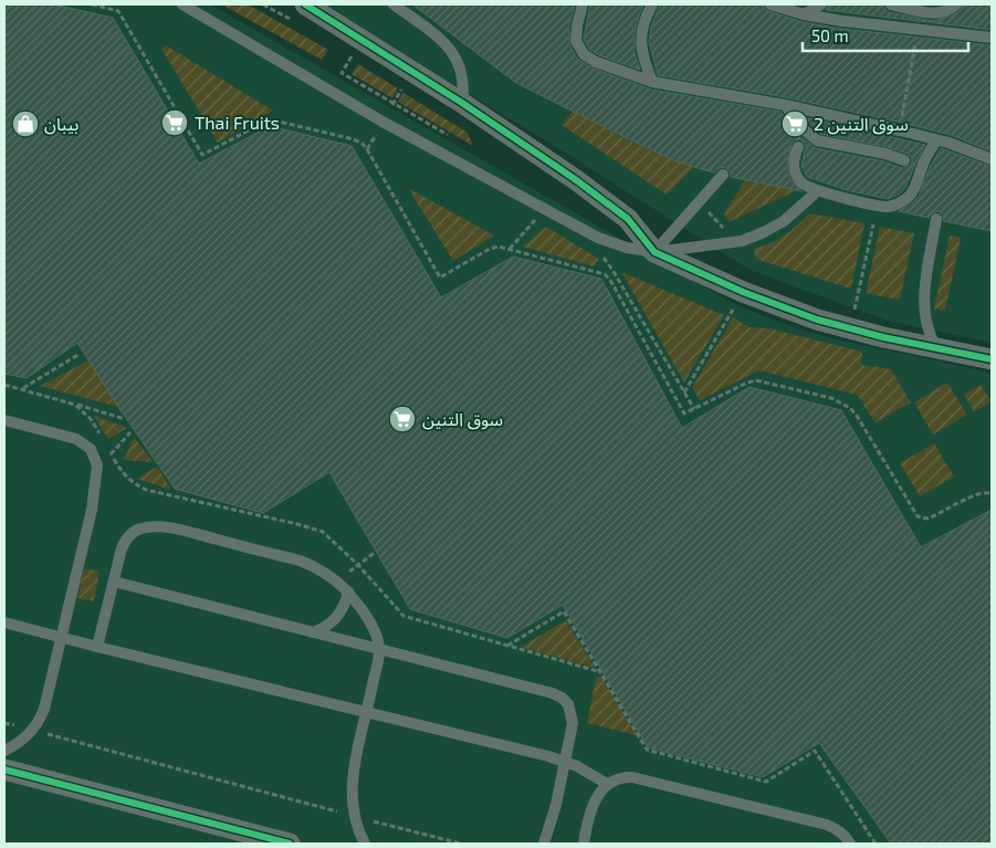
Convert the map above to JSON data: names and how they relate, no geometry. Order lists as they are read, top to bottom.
{
  "places": {
    "supermarket": ["Thai Fruits", "سوق التنين 2", "سوق التنين"],
    "shop": ["بيبان"]
  },
  "scale_bar": "50 m"
}
